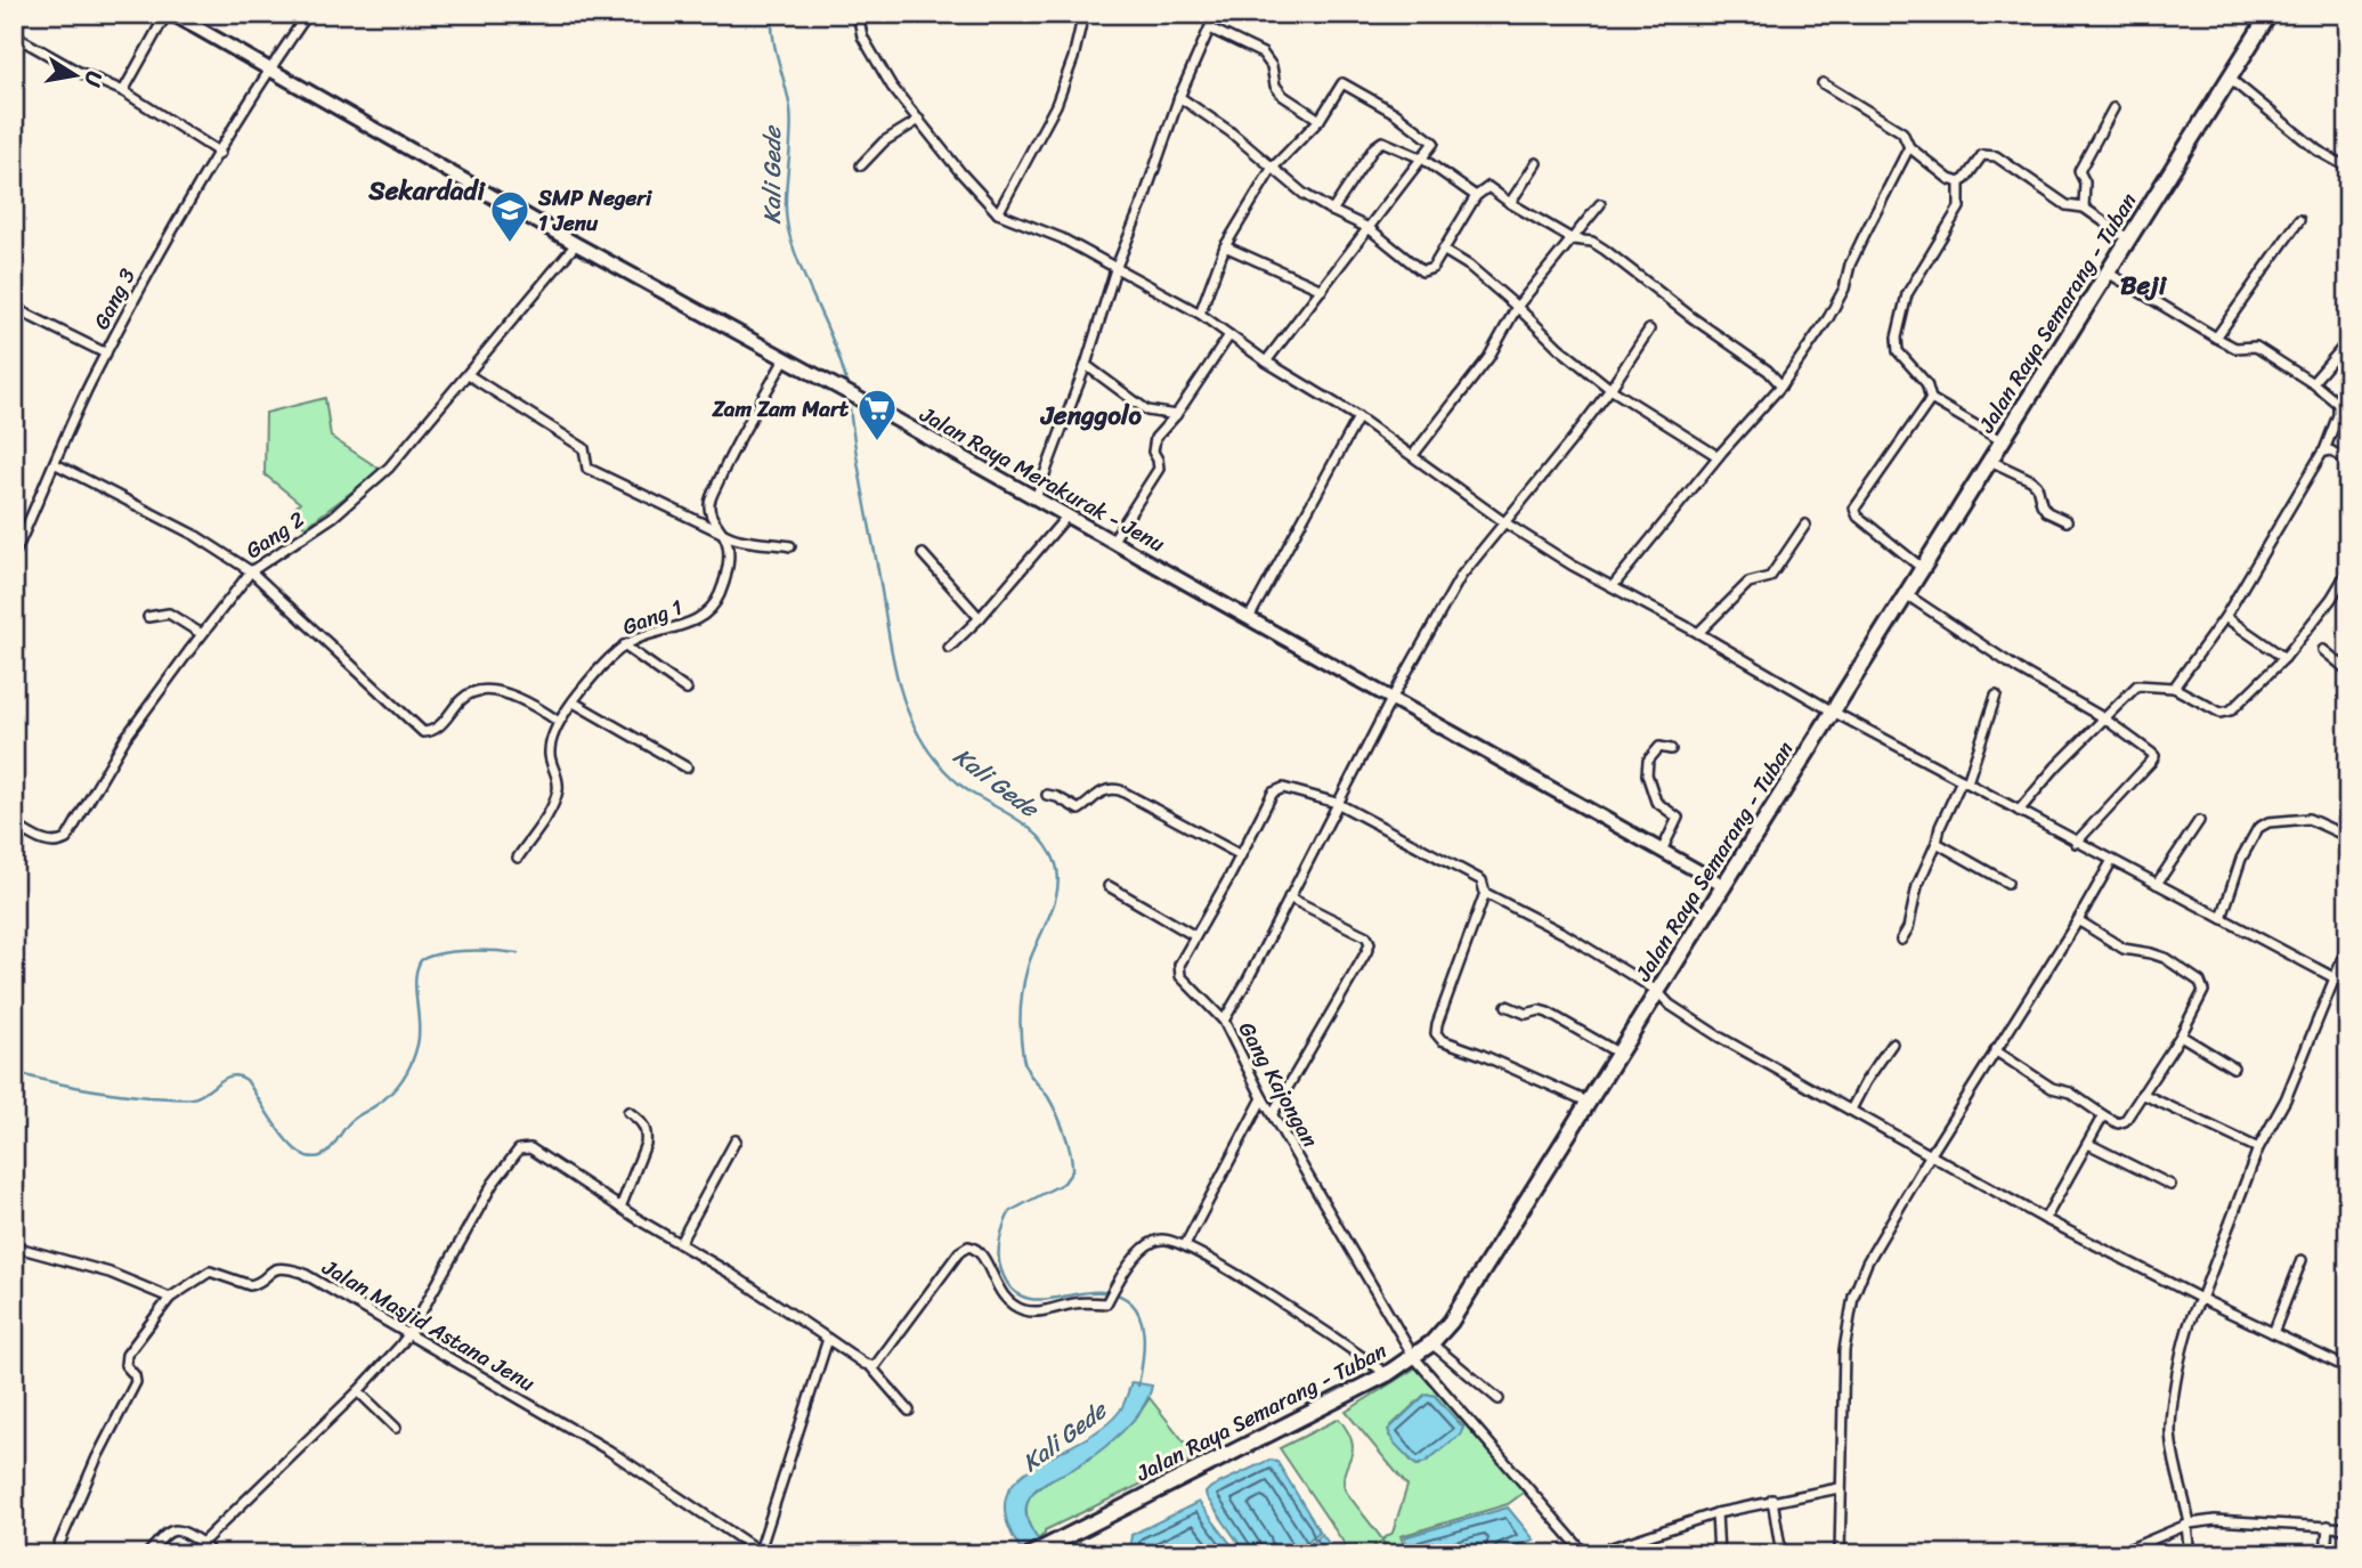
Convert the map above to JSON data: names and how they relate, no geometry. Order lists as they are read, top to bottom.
{
  "streets": {
    "highway": ["Jalan Raya Semarang - Tuban"],
    "main road": ["Jalan Raya Merakurak - Jenu"],
    "street": [
      "Gang 3",
      "Gang 2",
      "Gang 1",
      "Gang Kajongan",
      "Jalan Masjid Astana Jenu"
    ]
  },
  "crossings": [
    ["Gang 3", "Jalan Raya Merakurak - Jenu"],
    ["Jalan Raya Semarang - Tuban", "Jalan Raya Merakurak - Jenu"],
    ["Jalan Raya Semarang - Tuban", "Gang Kajongan"],
    ["Jalan Raya Merakurak - Jenu", "Gang 2"],
    ["Jalan Raya Merakurak - Jenu", "Gang 1"],
    ["Jalan Raya Merakurak - Jenu", "Gang Kajongan"]
  ],
  "districts": ["Sekardadi", "Beji", "Jenggolo"],
  "water": ["Kali Gede"],
  "places": {
    "school or university": ["SMP Negeri 1 Jenu"],
    "supermarket": ["Zam Zam Mart"]
  },
  "north": "right"
}
